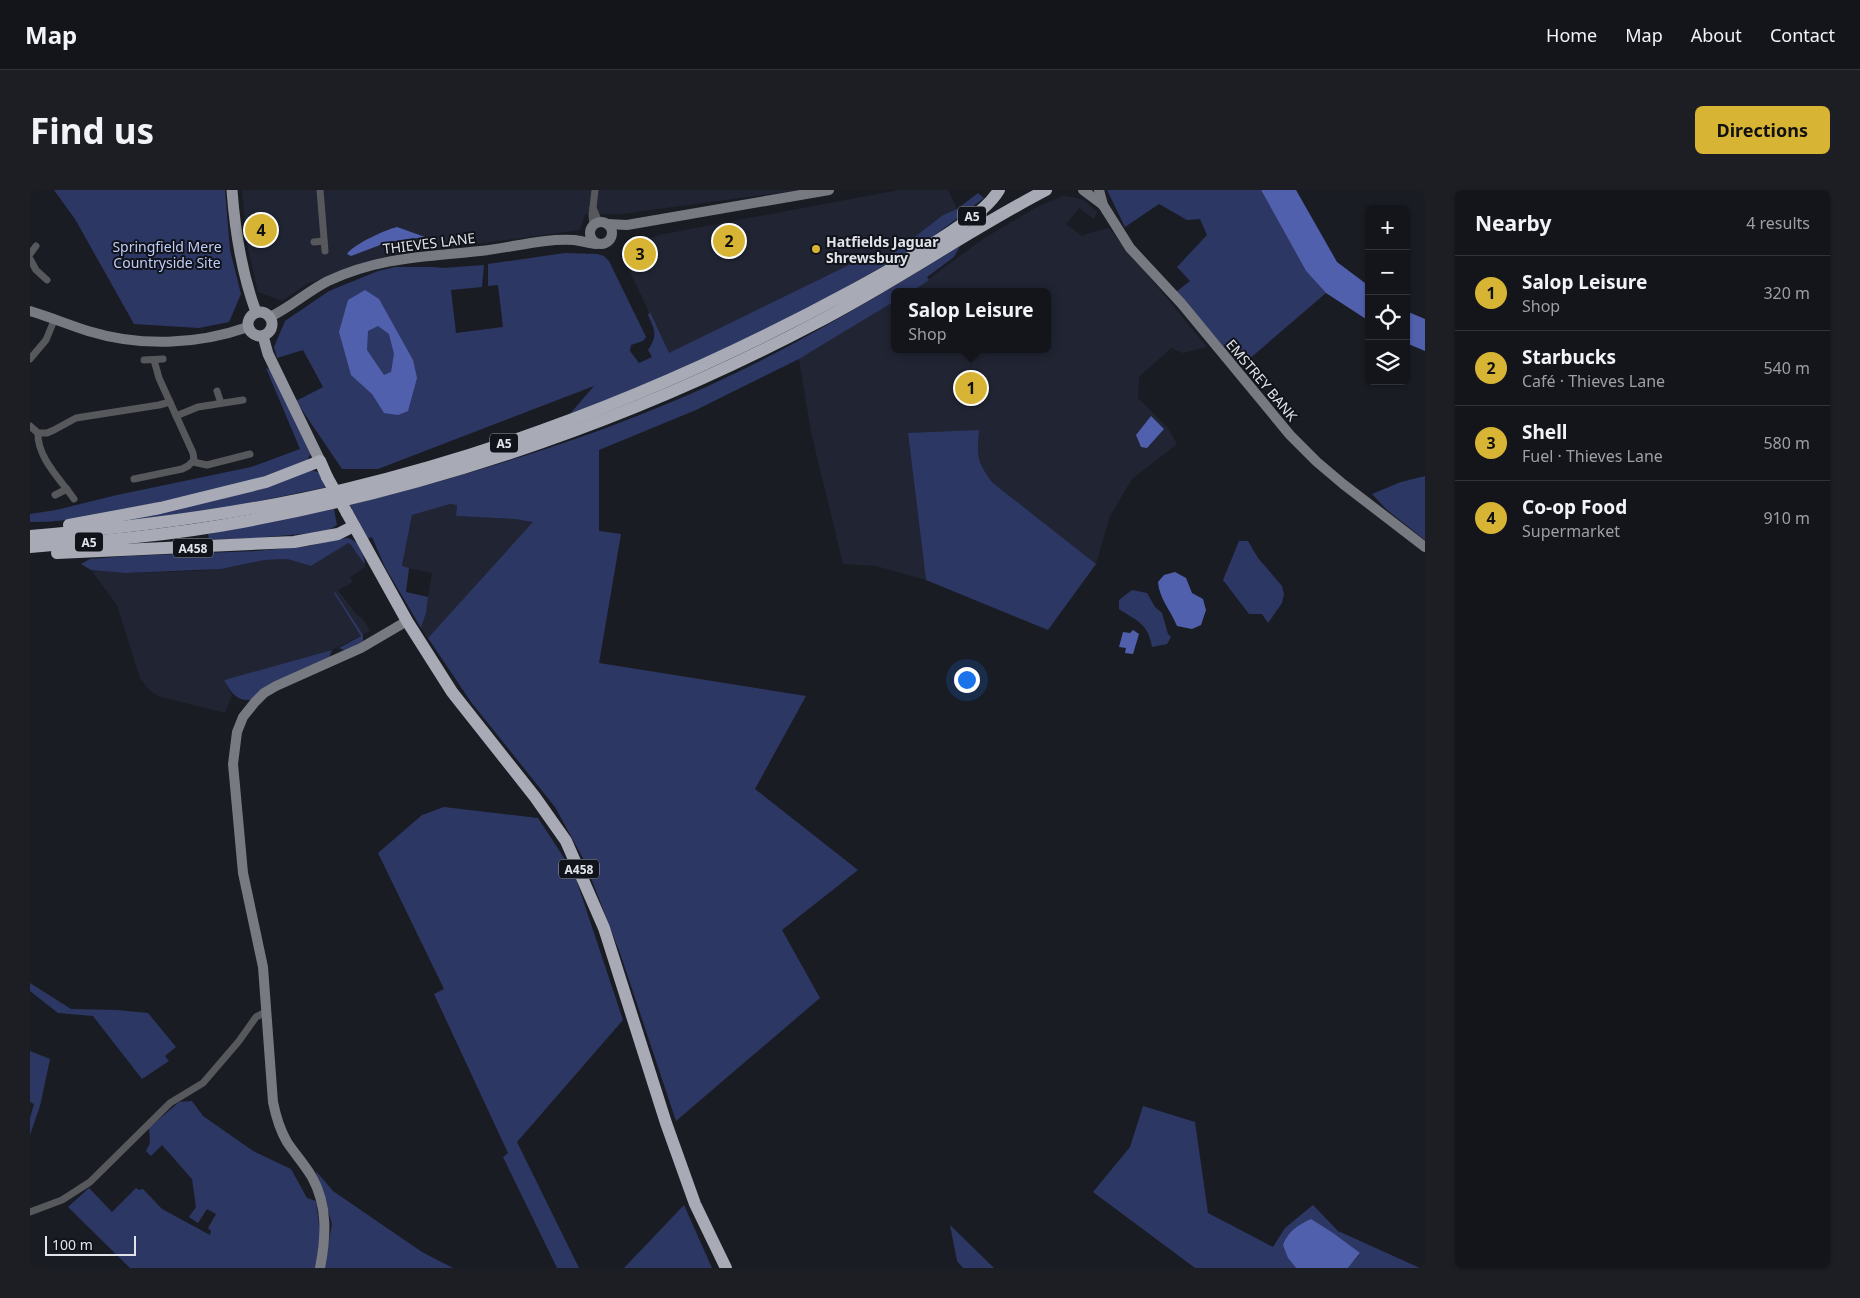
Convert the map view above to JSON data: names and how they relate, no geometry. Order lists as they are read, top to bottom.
{
  "streets": {
    "highway": ["A5", "A458"],
    "main road": ["THIEVES LANE", "EMSTREY BANK"]
  },
  "crossings": [
    ["THIEVES LANE", "A458"]
  ],
  "parks": ["Springfield Mere Countryside Site"],
  "places": ["Hatfields Jaguar Shrewsbury"],
  "scale_bar": "100 m",
  "page": {
    "header": "Map",
    "nav": [
      "Home",
      "Map",
      "About",
      "Contact"
    ],
    "buttons": "Directions",
    "title": "Find us",
    "heading": ["Nearby", "4 results"],
    "map_buttons": ["+", "−"],
    "pins": [
      "4",
      "2",
      "3",
      "1"
    ],
    "list": [
      {
        "mark": "1",
        "name": "Salop Leisure",
        "note": "Shop",
        "value": "320 m"
      },
      {
        "mark": "2",
        "name": "Starbucks",
        "note": "Café · Thieves Lane",
        "value": "540 m"
      },
      {
        "mark": "3",
        "name": "Shell",
        "note": "Fuel · Thieves Lane",
        "value": "580 m"
      },
      {
        "mark": "4",
        "name": "Co-op Food",
        "note": "Supermarket",
        "value": "910 m"
      }
    ],
    "popup": ["Salop Leisure", "Shop"],
    "scale": "100 m"
  }
}
